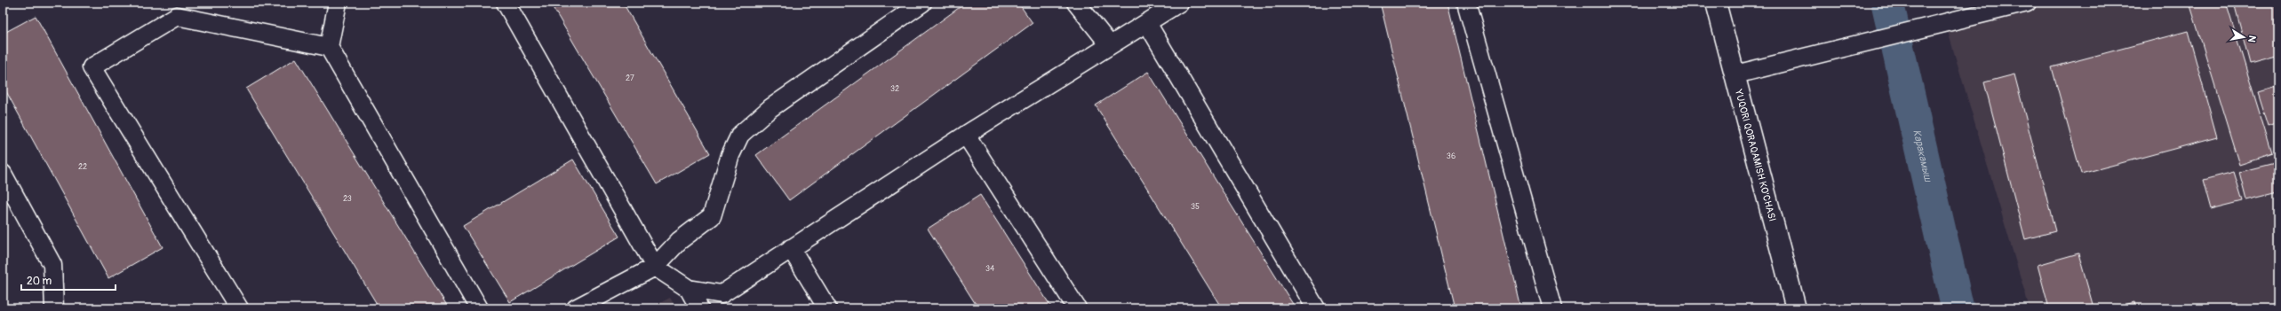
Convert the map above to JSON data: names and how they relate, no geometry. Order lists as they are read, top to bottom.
{
  "streets": {
    "street": ["YUQORI QORAQAMISH KO'CHASI"]
  },
  "water": ["Каракамыш"],
  "house_numbers": [
    "27",
    "32",
    "36",
    "22",
    "23",
    "35",
    "34"
  ],
  "scale_bar": "20 m",
  "north": "right"
}
